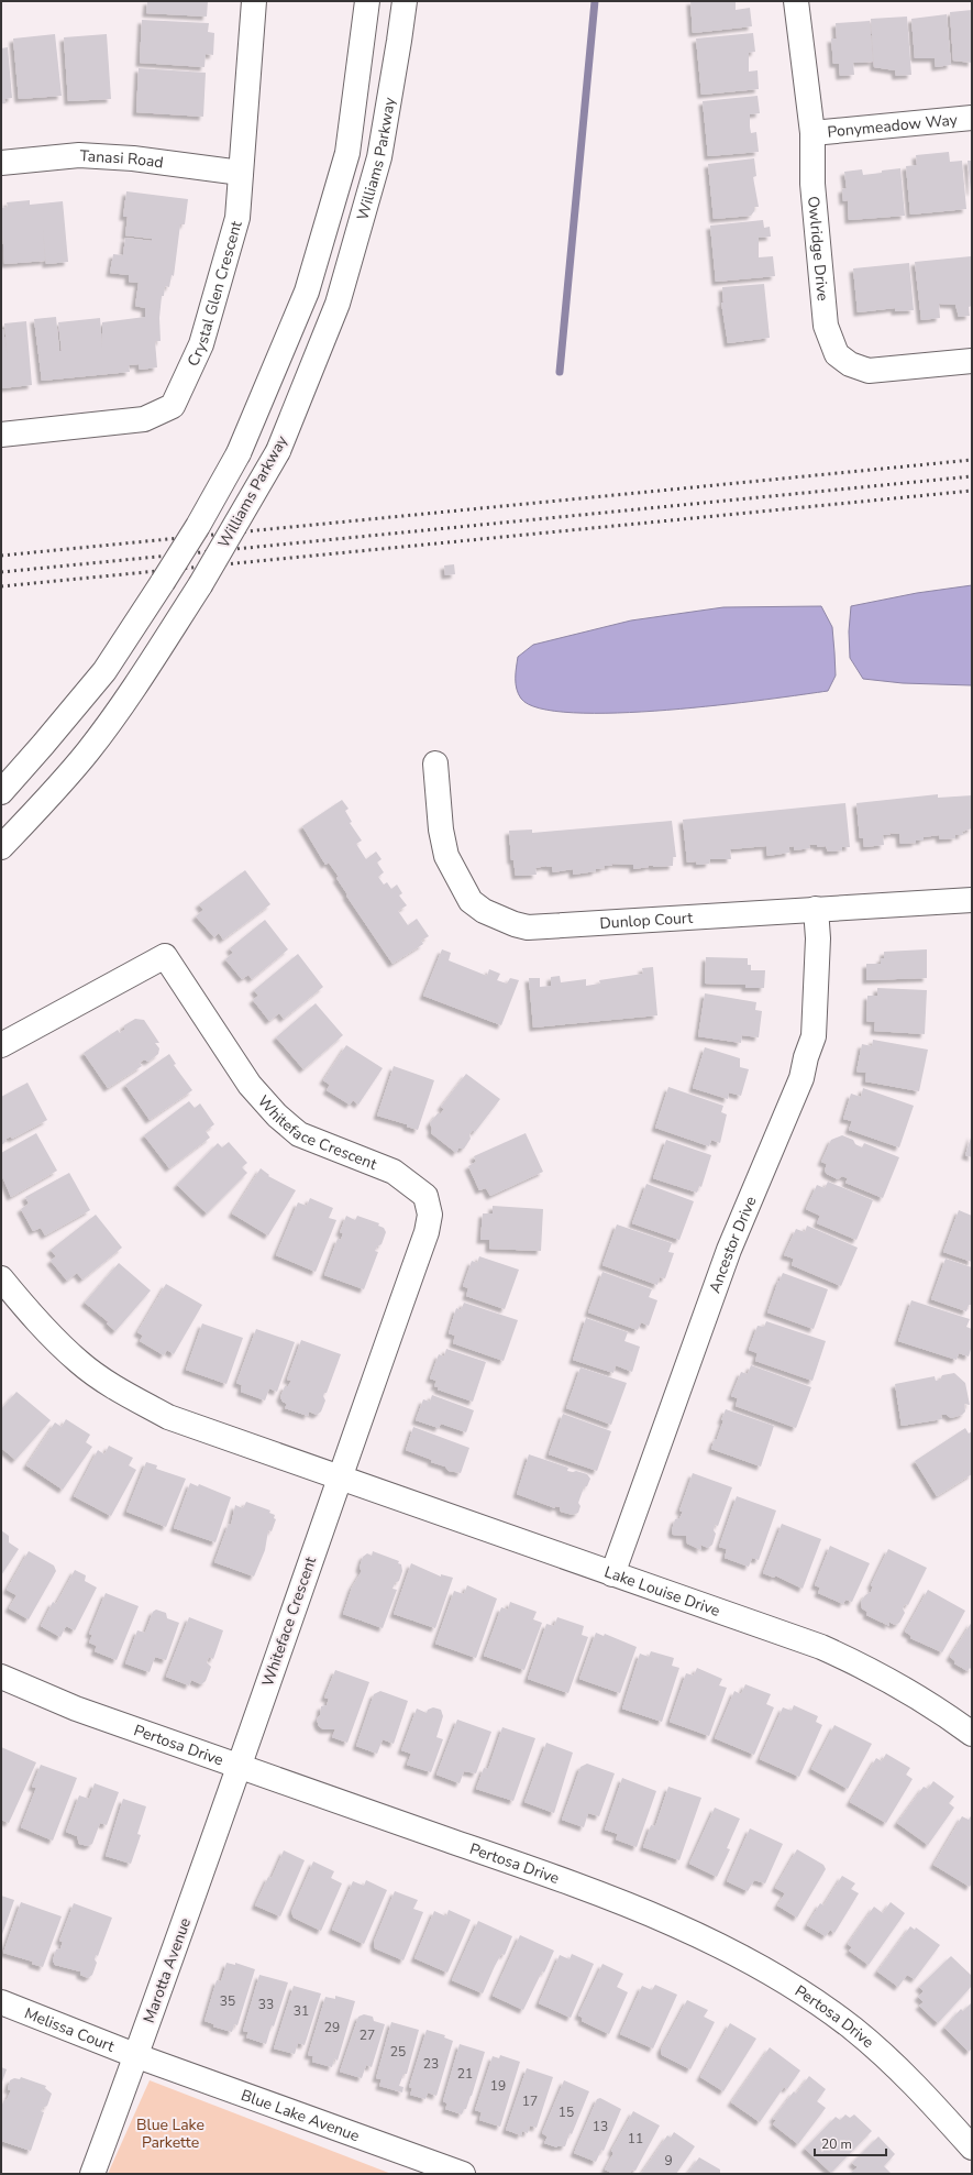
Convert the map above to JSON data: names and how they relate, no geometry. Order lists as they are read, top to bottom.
{
  "streets": {
    "street": [
      "Ponymeadow Way",
      "Williams Parkway",
      "Tanasi Road",
      "Owlridge Drive",
      "Crystal Glen Crescent",
      "Dunlop Court",
      "Whiteface Crescent",
      "Ancestor Drive",
      "Lake Louise Drive",
      "Pertosa Drive",
      "Marotta Avenue",
      "Melissa Court",
      "Blue Lake Avenue"
    ]
  },
  "crossings": [
    ["Ponymeadow Way", "Owlridge Drive"],
    ["Tanasi Road", "Crystal Glen Crescent"],
    ["Dunlop Court", "Ancestor Drive"],
    ["Whiteface Crescent", "Lake Louise Drive"],
    ["Whiteface Crescent", "Pertosa Drive"],
    ["Whiteface Crescent", "Marotta Avenue"],
    ["Ancestor Drive", "Lake Louise Drive"],
    ["Pertosa Drive", "Marotta Avenue"],
    ["Marotta Avenue", "Melissa Court"],
    ["Marotta Avenue", "Blue Lake Avenue"],
    ["Melissa Court", "Blue Lake Avenue"]
  ],
  "parks": ["Blue Lake Parkette"],
  "house_numbers": [
    "35",
    "33",
    "31",
    "29",
    "27",
    "25",
    "23",
    "21",
    "19",
    "17",
    "15",
    "13",
    "11",
    "9"
  ],
  "scale_bar": "20 m"
}
